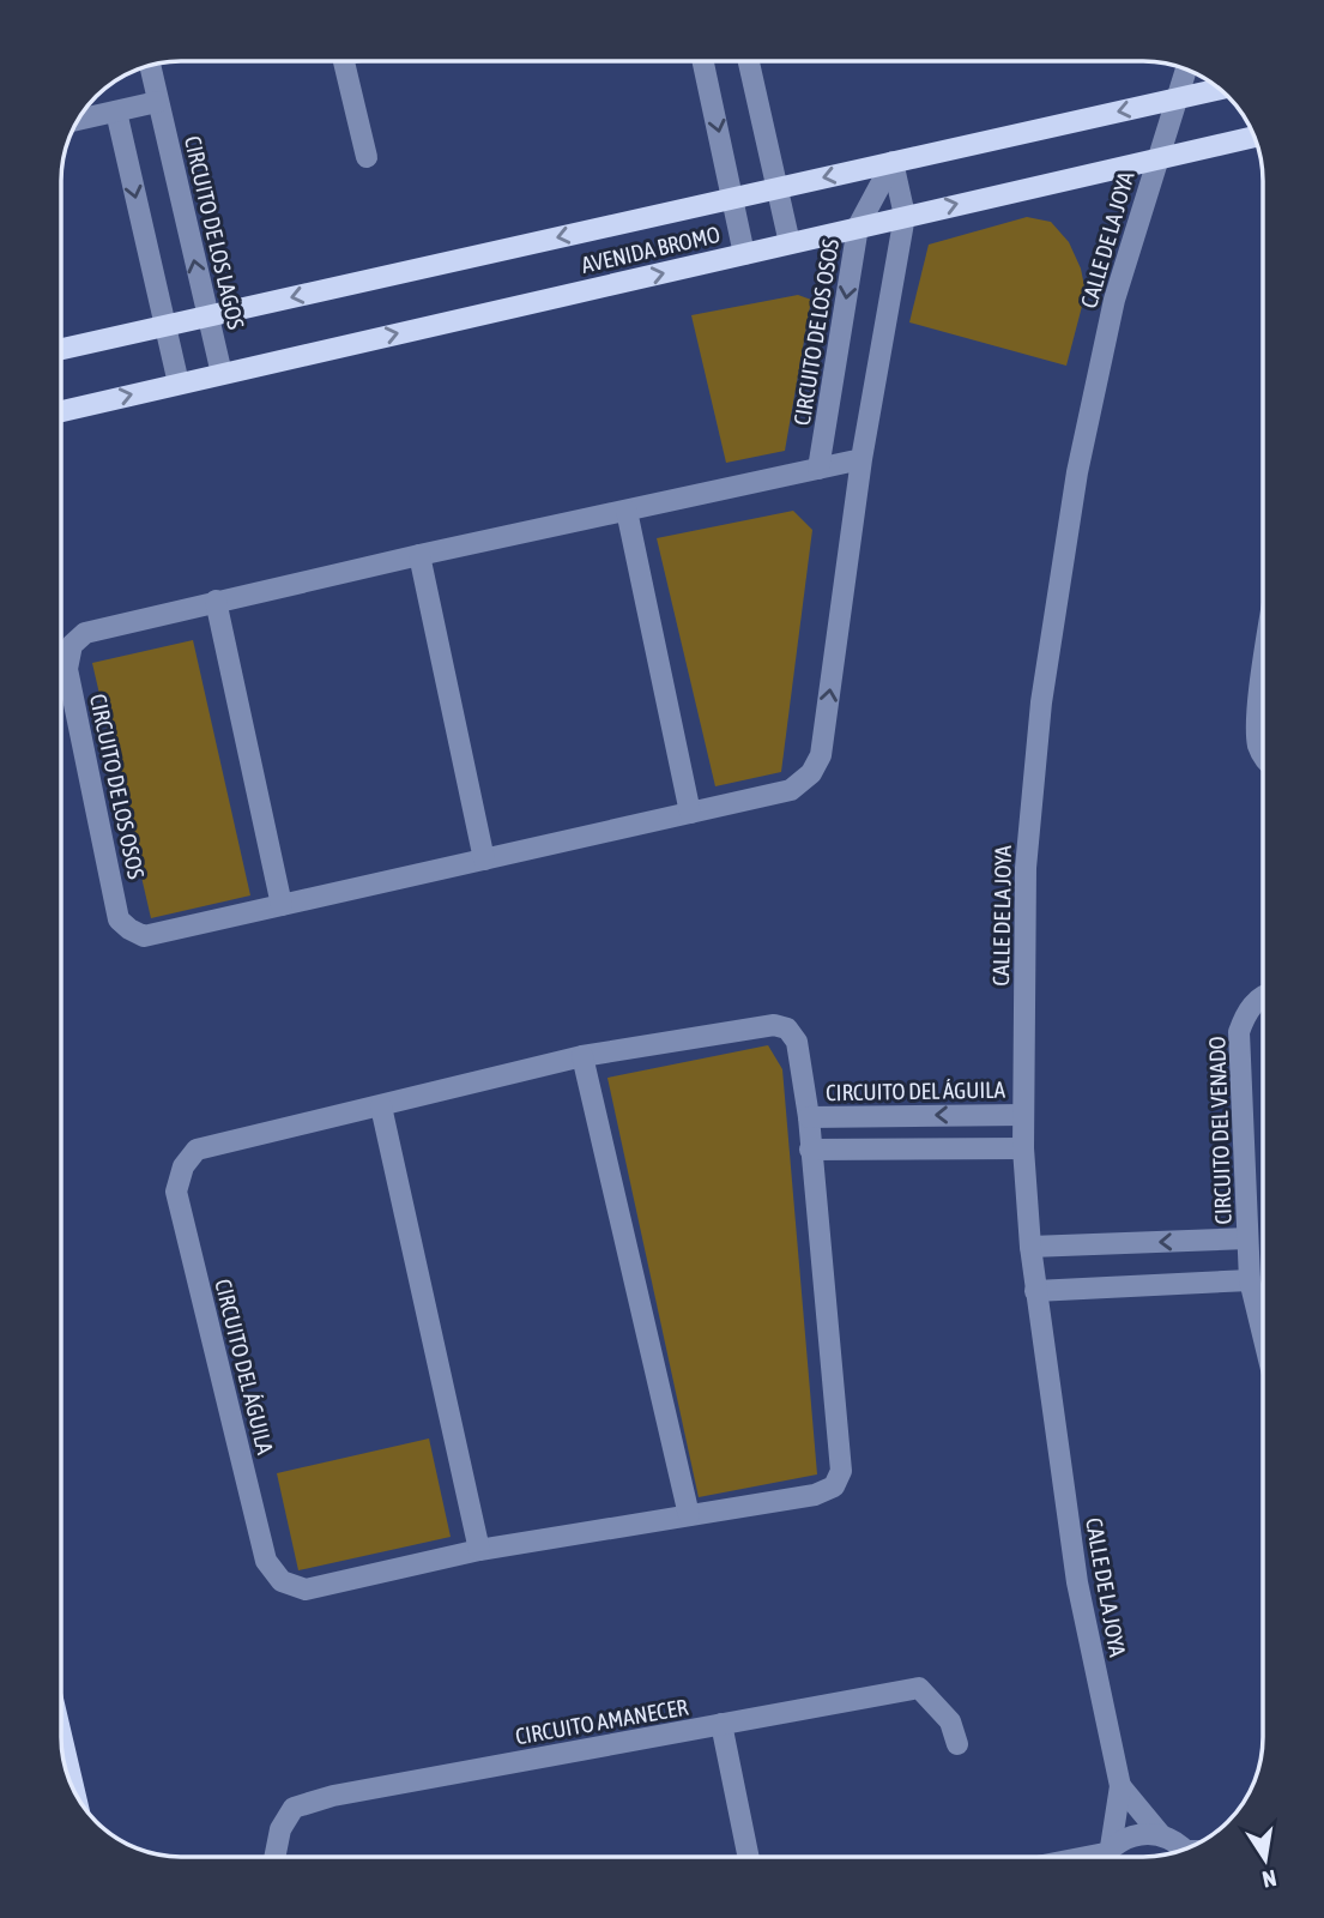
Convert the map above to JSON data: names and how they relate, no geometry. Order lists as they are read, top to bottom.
{
  "streets": {
    "main road": ["AVENIDA BROMO"],
    "street": [
      "CIRCUITO DE LOS LAGOS",
      "CALLE DE LA JOYA",
      "CIRCUITO DE LOS OSOS",
      "CIRCUITO DEL ÁGUILA",
      "CIRCUITO DEL VENADO",
      "CIRCUITO AMANECER"
    ]
  },
  "crossings": [
    ["CIRCUITO DE LOS LAGOS", "AVENIDA BROMO"],
    ["CALLE DE LA JOYA", "AVENIDA BROMO"],
    ["CALLE DE LA JOYA", "CIRCUITO DEL ÁGUILA"],
    ["CALLE DE LA JOYA", "CIRCUITO DEL VENADO"],
    ["AVENIDA BROMO", "CIRCUITO DE LOS OSOS"]
  ],
  "north": "bottom"
}
